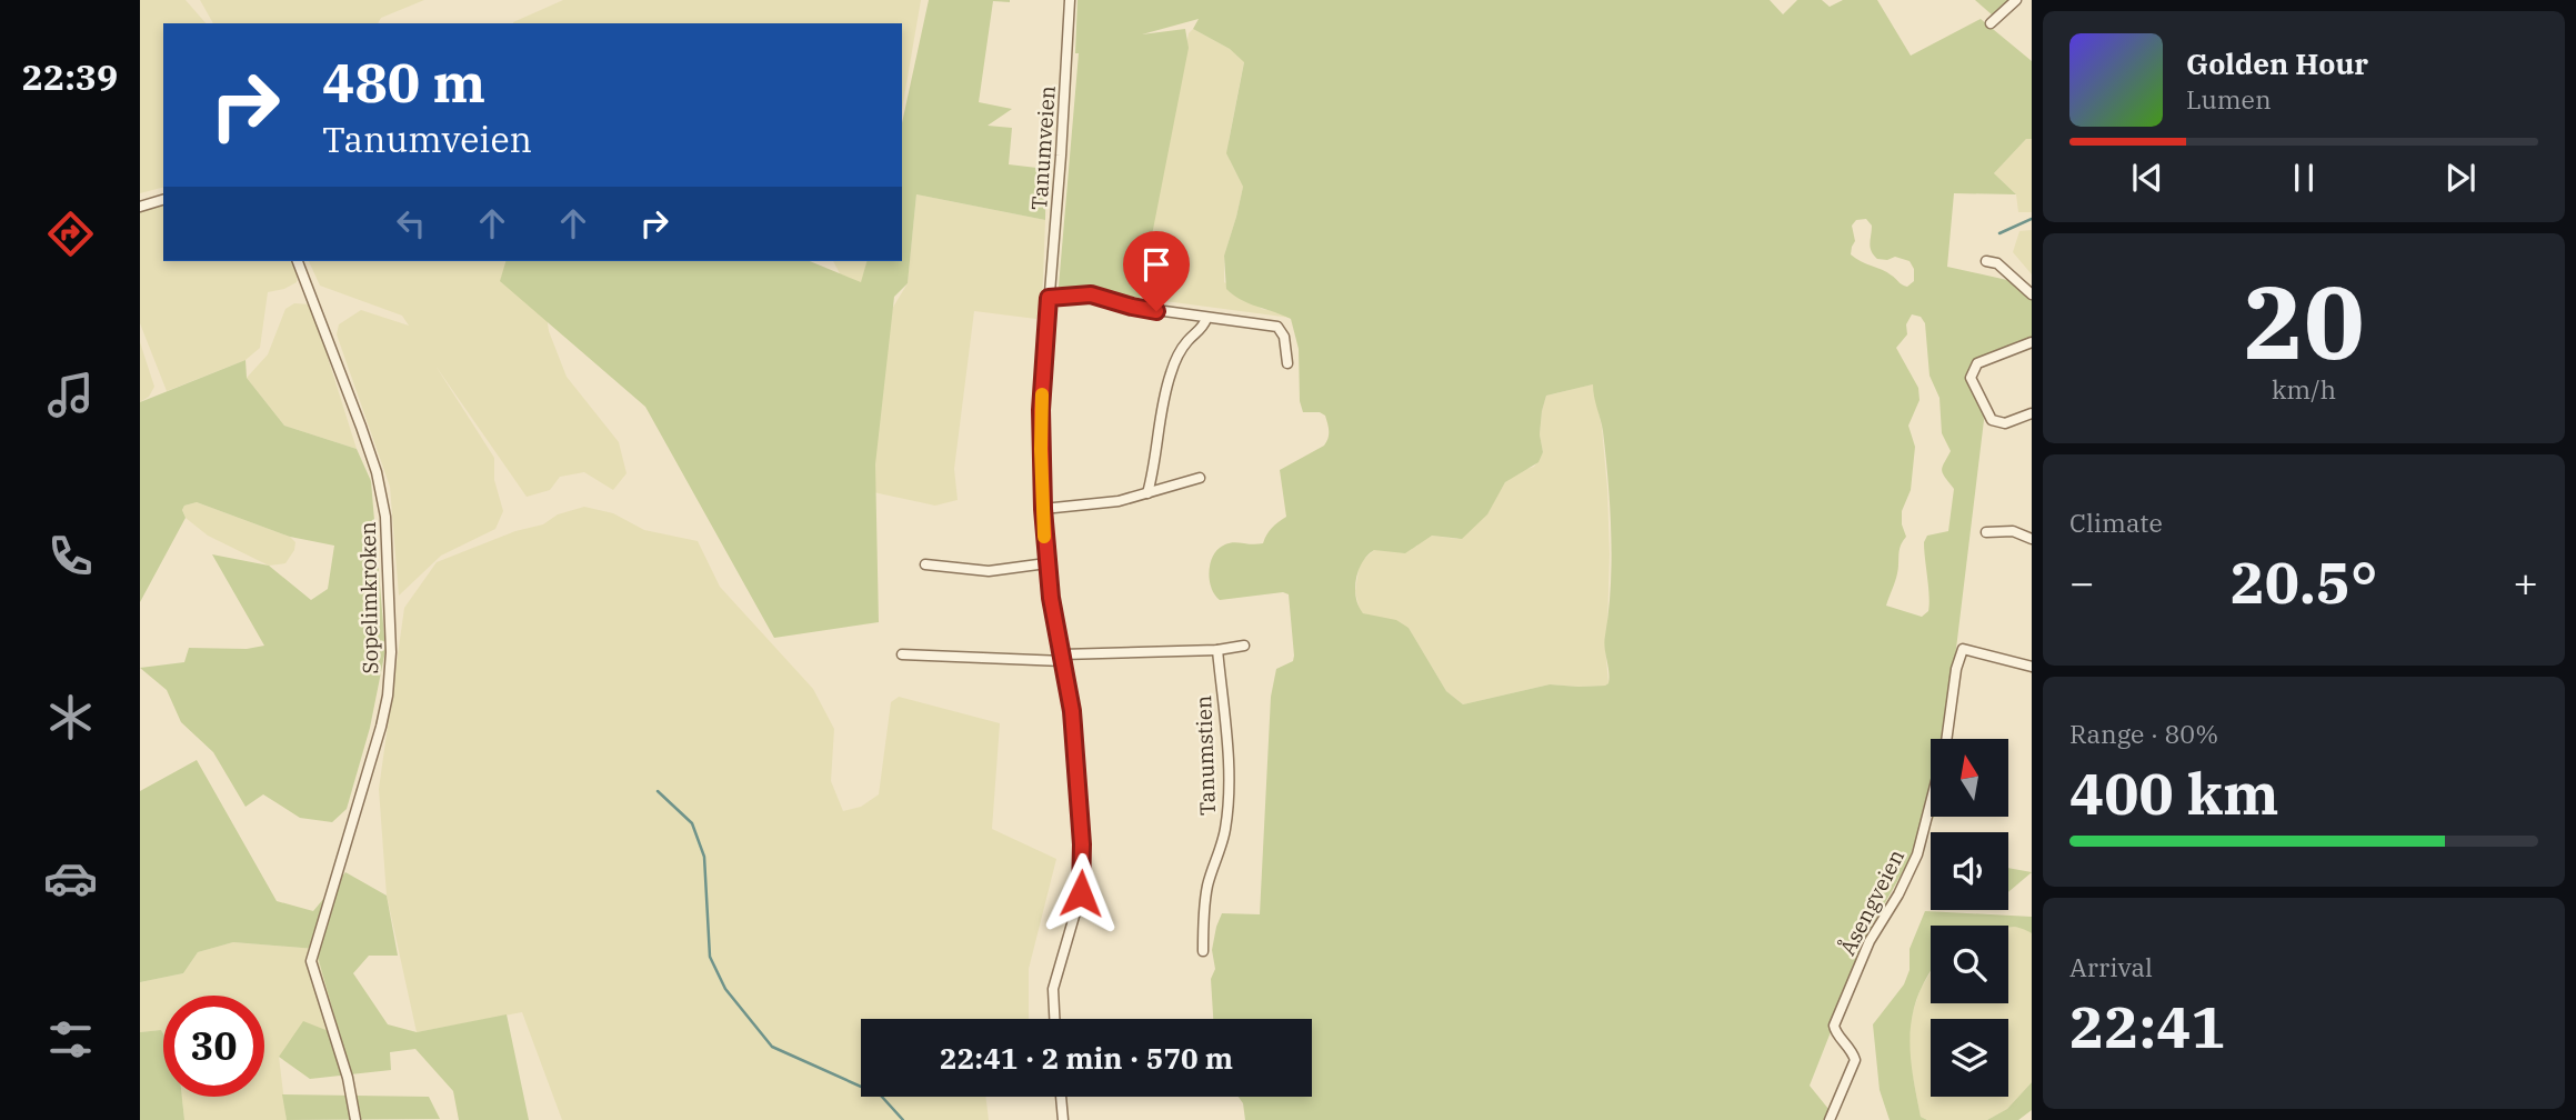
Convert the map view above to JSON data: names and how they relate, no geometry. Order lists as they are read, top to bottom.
{
  "streets": {
    "street": [
      "Tanumveien",
      "Sopelimkroken",
      "Tanumstien",
      "Åsengveien"
    ]
  },
  "north": "top",
  "page": {
    "tabs": "22:39",
    "turn": ["480 m", "Tanumveien"],
    "song": ["Golden Hour", "Lumen"],
    "tile": [
      ["20", "km/h"],
      "Climate",
      ["Range · 80%", "400 km"],
      ["Arrival", "22:41"]
    ],
    "heat": ["−", "20.5°", "+"],
    "limit": "30",
    "trip": "22:41 · 2 min · 570 m"
  }
}
